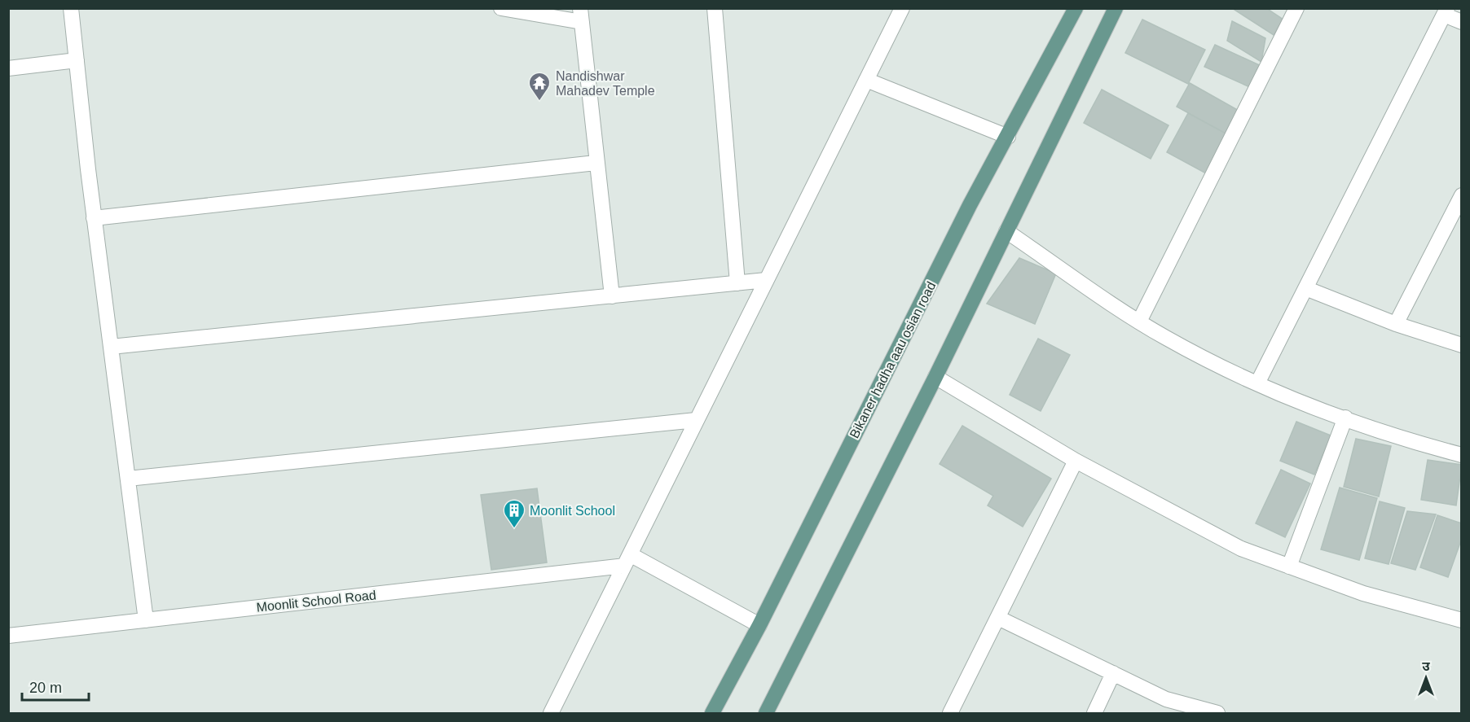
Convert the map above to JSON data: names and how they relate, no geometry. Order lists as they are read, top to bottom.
{
  "streets": {
    "main road": ["Bikaner hadha aau osian road"],
    "street": ["Moonlit School Road"]
  },
  "places": {
    "temple": ["Nandishwar Mahadev Temple"],
    "building": ["Moonlit School"]
  },
  "scale_bar": "20 m",
  "north": "top"
}
